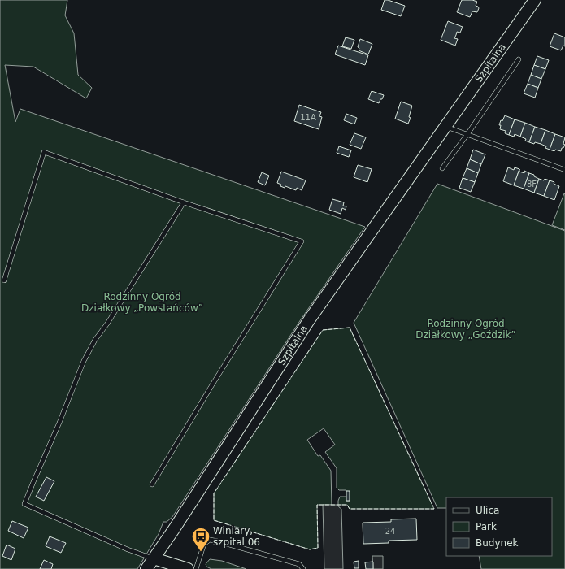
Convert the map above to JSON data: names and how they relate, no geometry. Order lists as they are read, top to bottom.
{
  "streets": {
    "street": ["Szpitalna"]
  },
  "parks": ["Rodzinny Ogród Działkowy „Powstańców”", "Rodzinny Ogród Działkowy „Goździk”"],
  "places": {
    "bus stop": ["Winiary, szpital 06"]
  },
  "house_numbers": ["11A", "8F", "24"],
  "legend": ["Ulica", "Park", "Budynek"]
}
